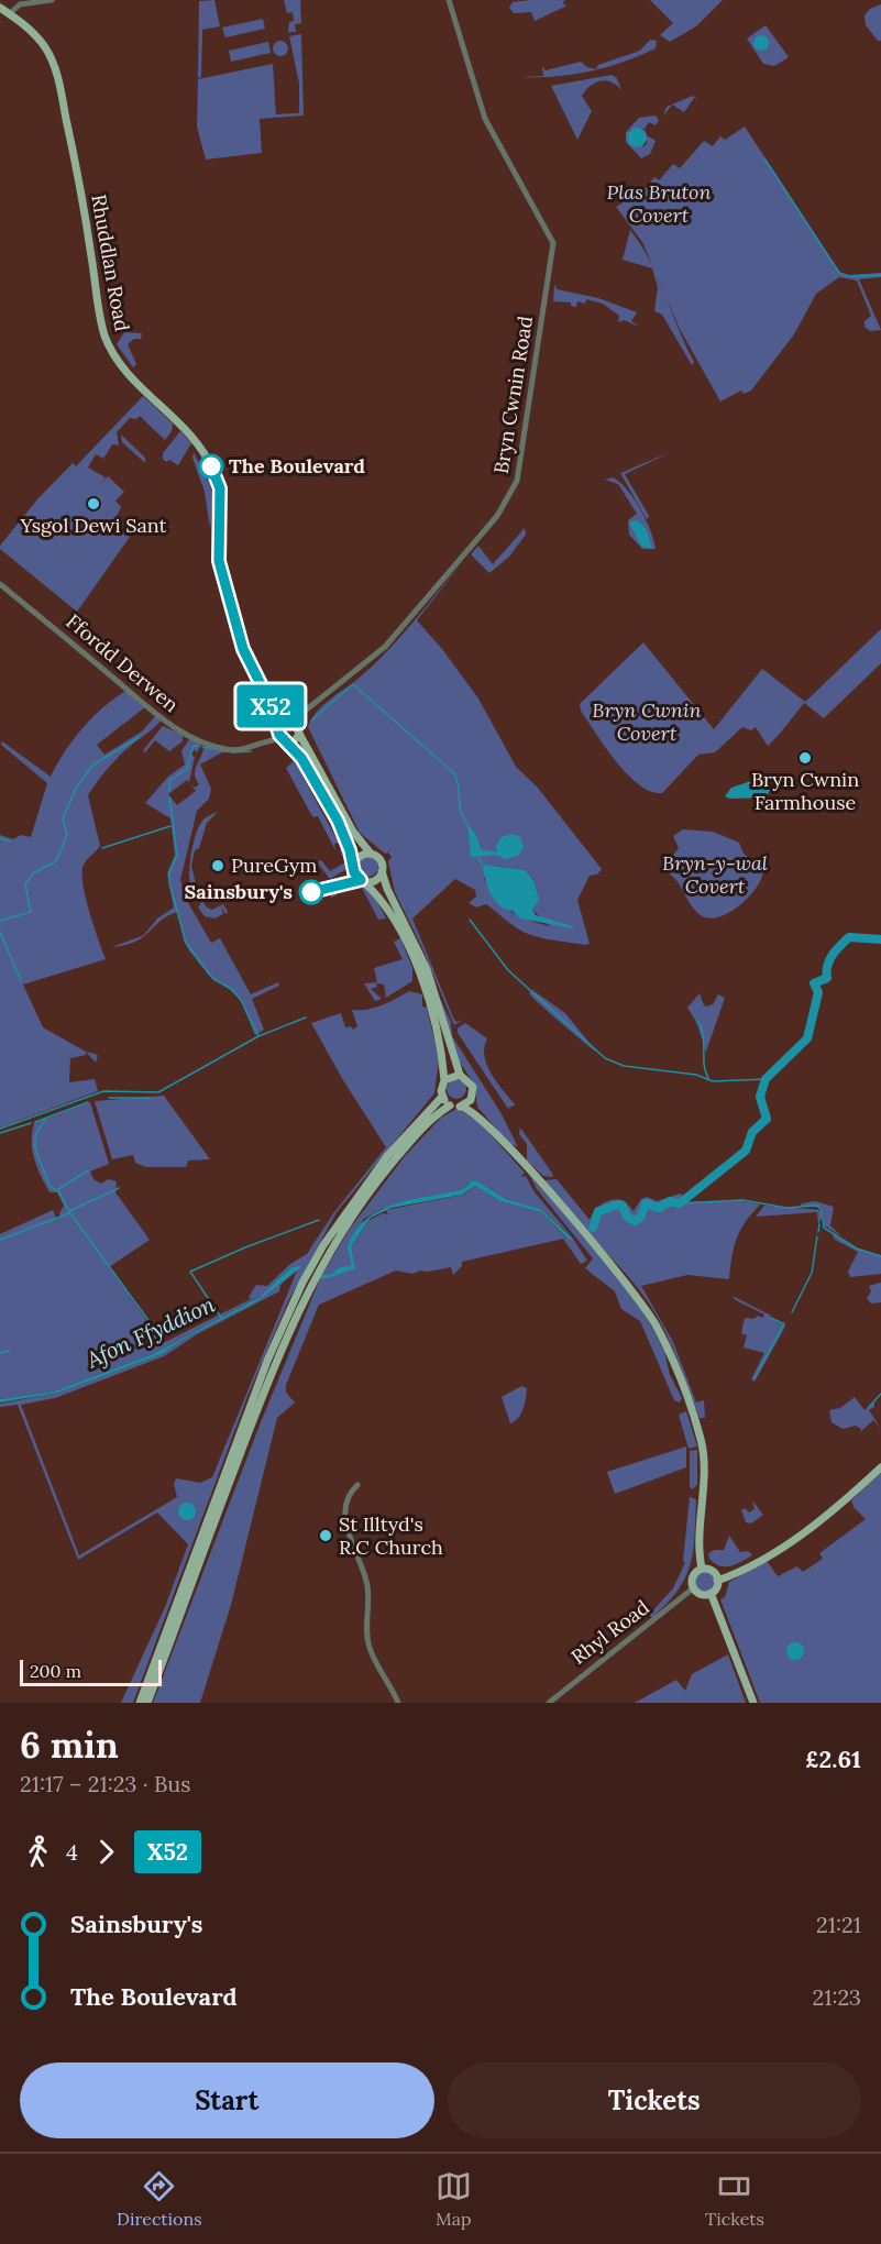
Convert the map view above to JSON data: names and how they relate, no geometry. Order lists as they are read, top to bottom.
{
  "streets": {
    "main road": ["Rhuddlan Road"],
    "street": ["Bryn Cwnin Road", "Ffordd Derwen", "Rhyl Road"]
  },
  "water": ["Afon Ffyddion"],
  "parks": ["Plas Bruton Covert", "Bryn Cwnin Covert", "Bryn-y-wal Covert"],
  "places": [
    "The Boulevard",
    "Ysgol Dewi Sant",
    "Bryn Cwnin Farmhouse",
    "PureGym",
    "Sainsbury's",
    "St Illtyd's R.C Church"
  ],
  "lines": ["bus line X52"],
  "scale_bar": "200 m",
  "page": {
    "on_map": "X52",
    "scale": "200 m",
    "heading": ["6 min", "21:17 – 21:23 · Bus", "£2.61"],
    "legs": ["4", "X52"],
    "list": [
      {
        "name": "Sainsbury's",
        "value": "21:21"
      },
      {
        "name": "The Boulevard",
        "value": "21:23"
      }
    ],
    "buttons": ["Start", "Tickets"],
    "tabs": ["Directions", "Map", "Tickets"]
  }
}
